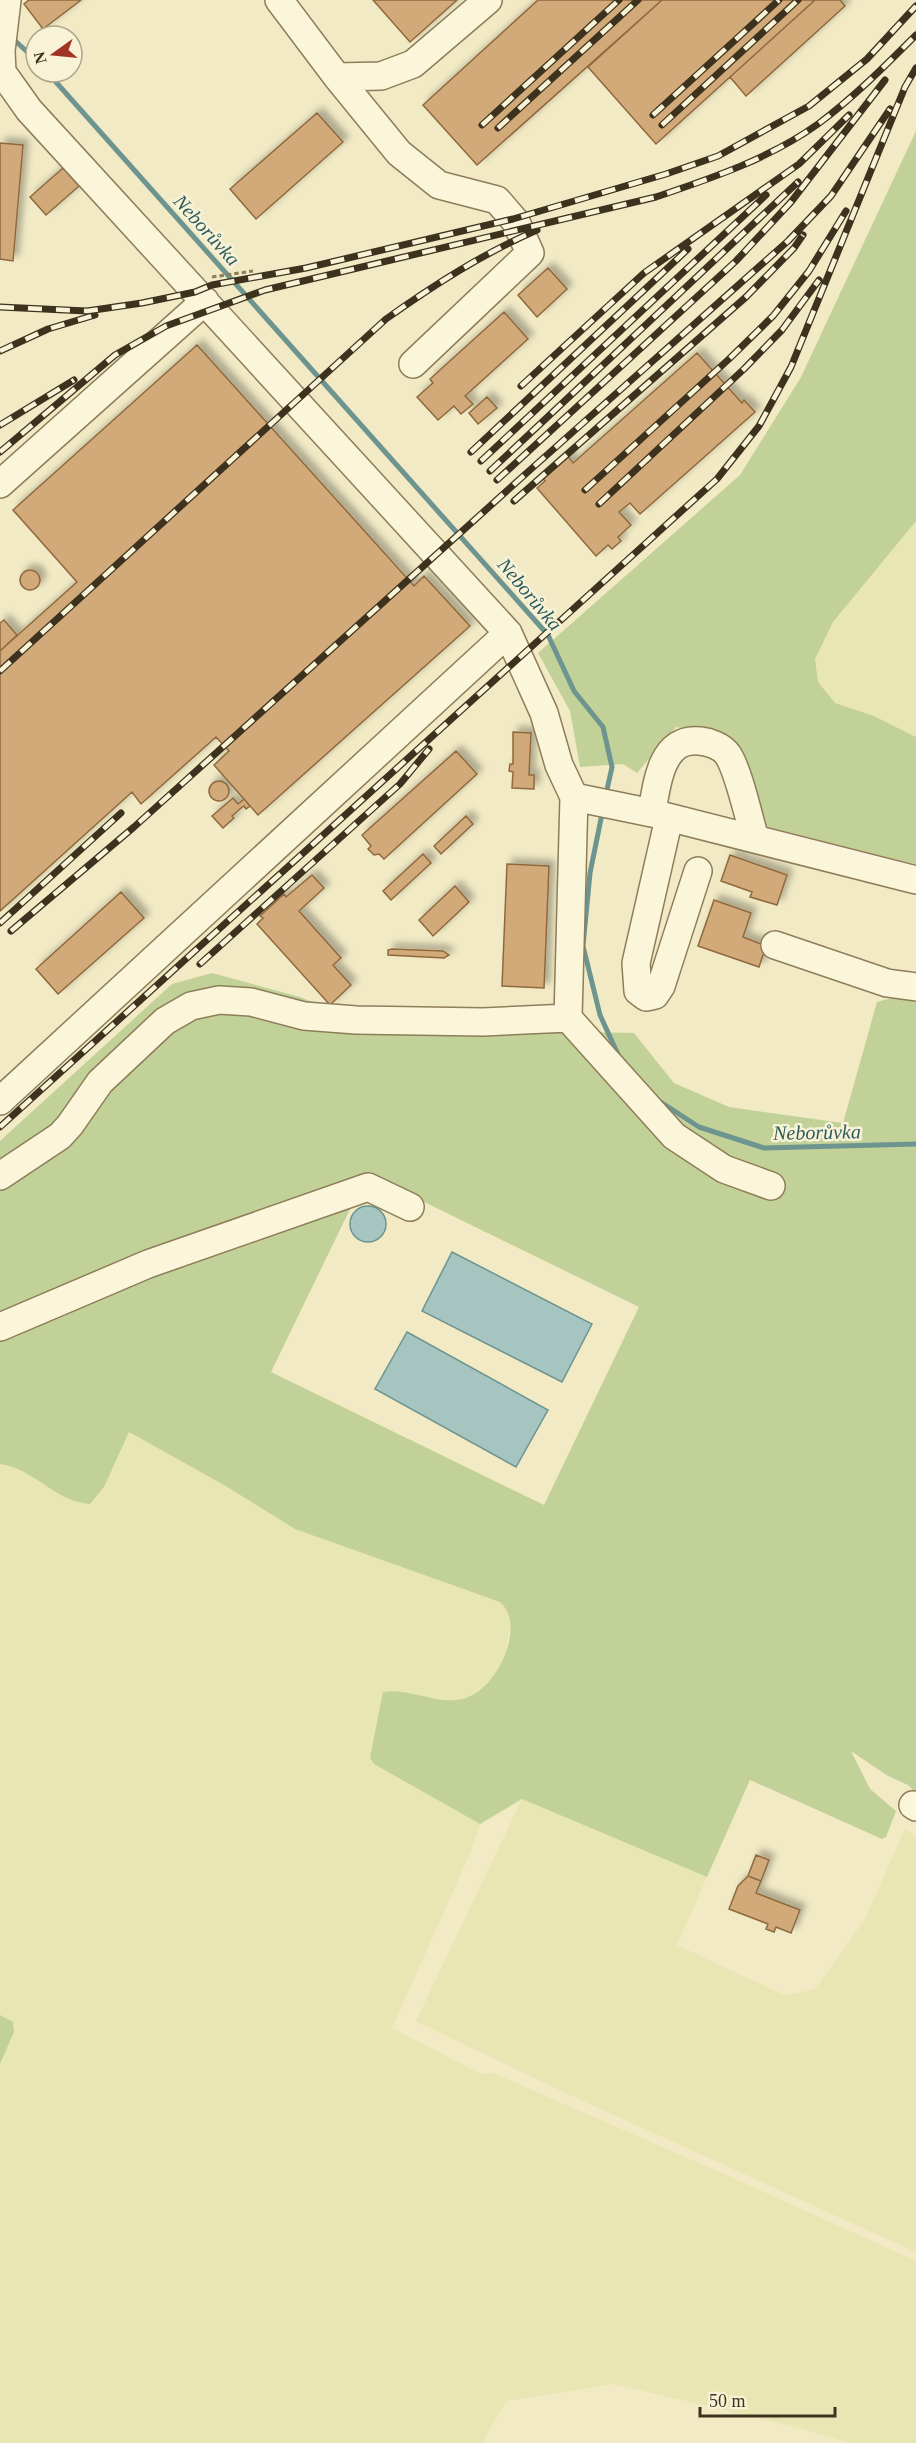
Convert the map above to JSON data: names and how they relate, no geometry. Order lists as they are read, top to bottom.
{
  "water": ["Neborůvka"],
  "scale_bar": "50 m",
  "north": "left"
}
